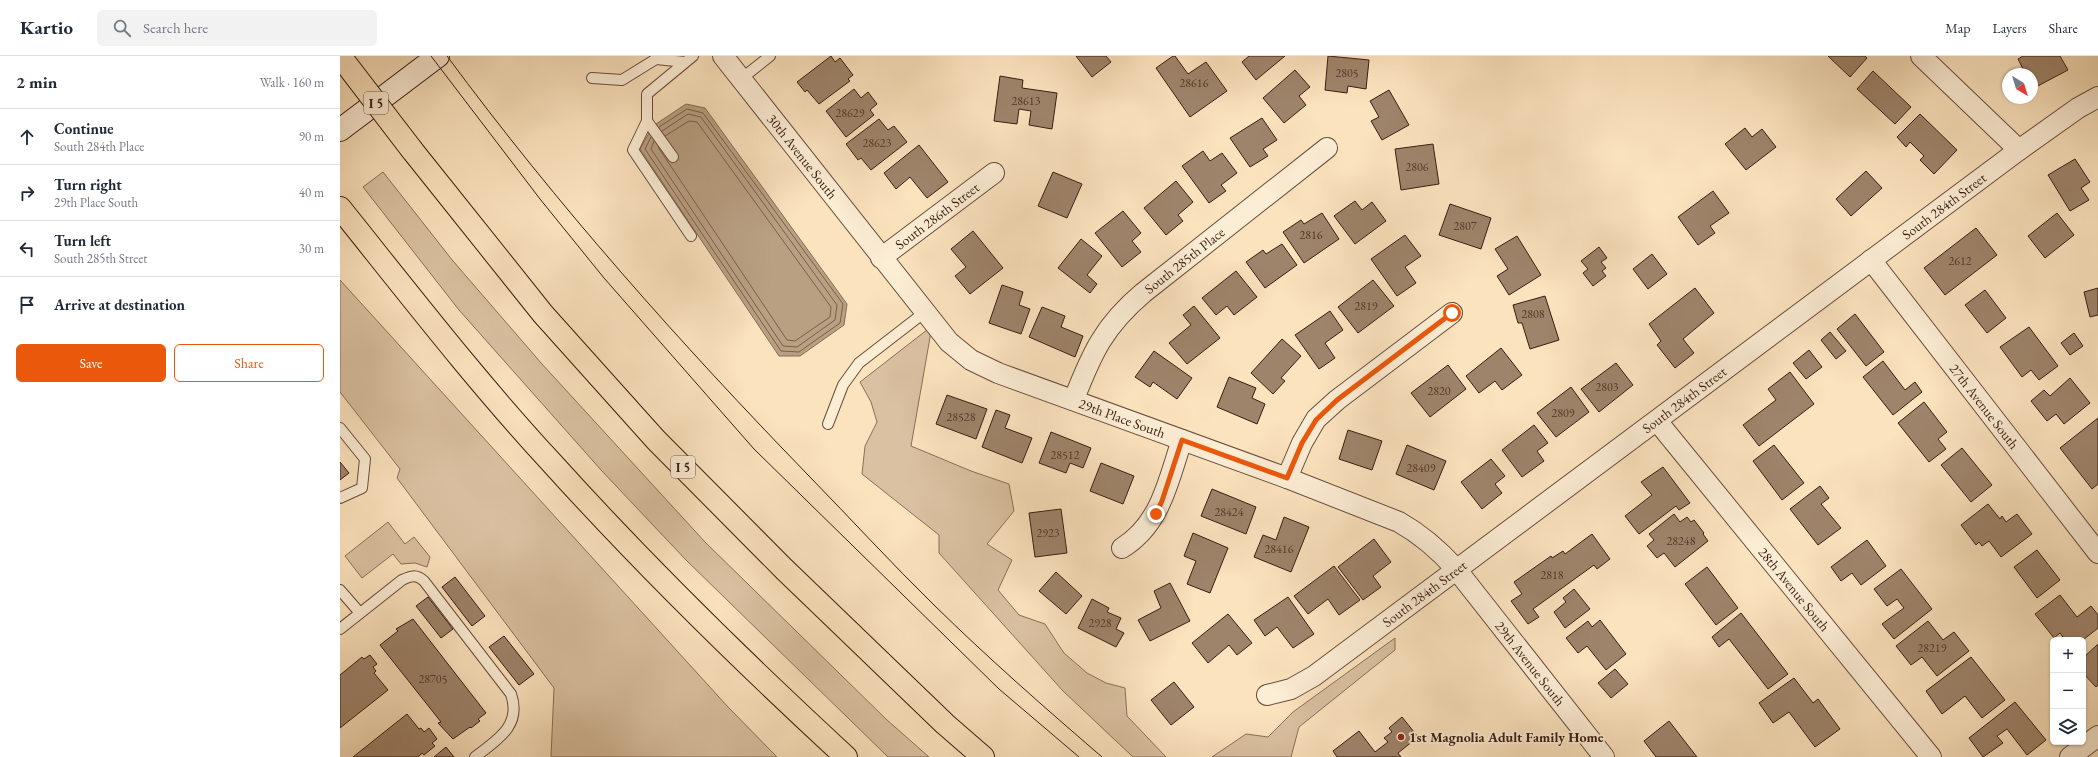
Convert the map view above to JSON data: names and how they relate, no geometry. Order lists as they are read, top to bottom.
{
  "streets": {
    "highway": ["I 5"],
    "street": [
      "30th Avenue South",
      "South 284th Street",
      "South 286th Street",
      "South 285th Place",
      "27th Avenue South",
      "29th Place South",
      "28th Avenue South",
      "29th Avenue South"
    ]
  },
  "crossings": [
    ["30th Avenue South", "South 286th Street"],
    ["30th Avenue South", "29th Place South"],
    ["South 284th Street", "27th Avenue South"],
    ["South 284th Street", "29th Place South"],
    ["South 284th Street", "28th Avenue South"],
    ["South 284th Street", "29th Avenue South"],
    ["South 286th Street", "29th Place South"],
    ["South 285th Place", "29th Place South"],
    ["29th Place South", "29th Avenue South"]
  ],
  "places": ["1st Magnolia Adult Family Home"],
  "house_numbers": [
    "2805",
    "28616",
    "28613",
    "28629",
    "28623",
    "2806",
    "2807",
    "2816",
    "2612",
    "2819",
    "2808",
    "2803",
    "2820",
    "2809",
    "28528",
    "28512",
    "28409",
    "28424",
    "2923",
    "28248",
    "28416",
    "2818",
    "2928",
    "28219",
    "28705"
  ],
  "north": "bottom right",
  "page": {
    "header": "Kartio",
    "search": "Search here",
    "nav": ["Map", "Layers", "Share"],
    "heading": ["2 min", "Walk · 160 m"],
    "list": [
      ["Continue", "South 284th Place", "90 m"],
      ["Turn right", "29th Place South", "40 m"],
      ["Turn left", "South 285th Street", "30 m"],
      "Arrive at destination"
    ],
    "buttons": ["Save", "Share"],
    "map_buttons": ["+", "−"]
  }
}
